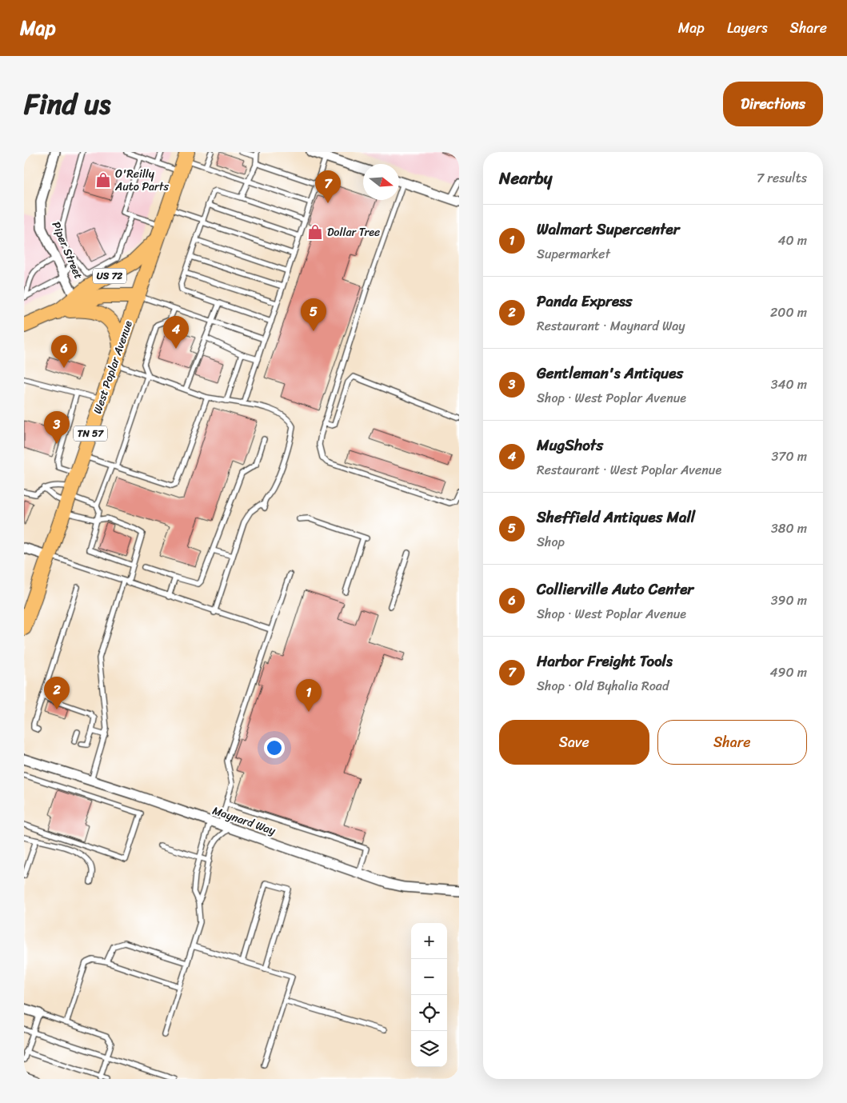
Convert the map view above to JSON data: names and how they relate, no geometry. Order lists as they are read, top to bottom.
{
  "streets": {
    "main road": ["US 72", "West Poplar Avenue", "TN 57"],
    "street": ["Piper Street", "Maynard Way"]
  },
  "crossings": [
    ["Piper Street", "US 72"],
    ["US 72", "West Poplar Avenue"]
  ],
  "places": {
    "shop": ["O'Reilly Auto Parts", "Dollar Tree"]
  },
  "north": "right",
  "page": {
    "header": "Map",
    "nav": ["Map", "Layers", "Share"],
    "title": "Find us",
    "buttons": [
      "Directions",
      ["Save", "Share"]
    ],
    "heading": ["Nearby", "7 results"],
    "pins": [
      "7",
      "5",
      "4",
      "6",
      "3",
      "2",
      "1"
    ],
    "list": [
      {
        "mark": "1",
        "name": "Walmart Supercenter",
        "note": "Supermarket",
        "value": "40 m"
      },
      {
        "mark": "2",
        "name": "Panda Express",
        "note": "Restaurant · Maynard Way",
        "value": "200 m"
      },
      {
        "mark": "3",
        "name": "Gentleman's Antiques",
        "note": "Shop · West Poplar Avenue",
        "value": "340 m"
      },
      {
        "mark": "4",
        "name": "MugShots",
        "note": "Restaurant · West Poplar Avenue",
        "value": "370 m"
      },
      {
        "mark": "5",
        "name": "Sheffield Antiques Mall",
        "note": "Shop",
        "value": "380 m"
      },
      {
        "mark": "6",
        "name": "Collierville Auto Center",
        "note": "Shop · West Poplar Avenue",
        "value": "390 m"
      },
      {
        "mark": "7",
        "name": "Harbor Freight Tools",
        "note": "Shop · Old Byhalia Road",
        "value": "490 m"
      }
    ],
    "map_buttons": ["+", "−"]
  }
}
